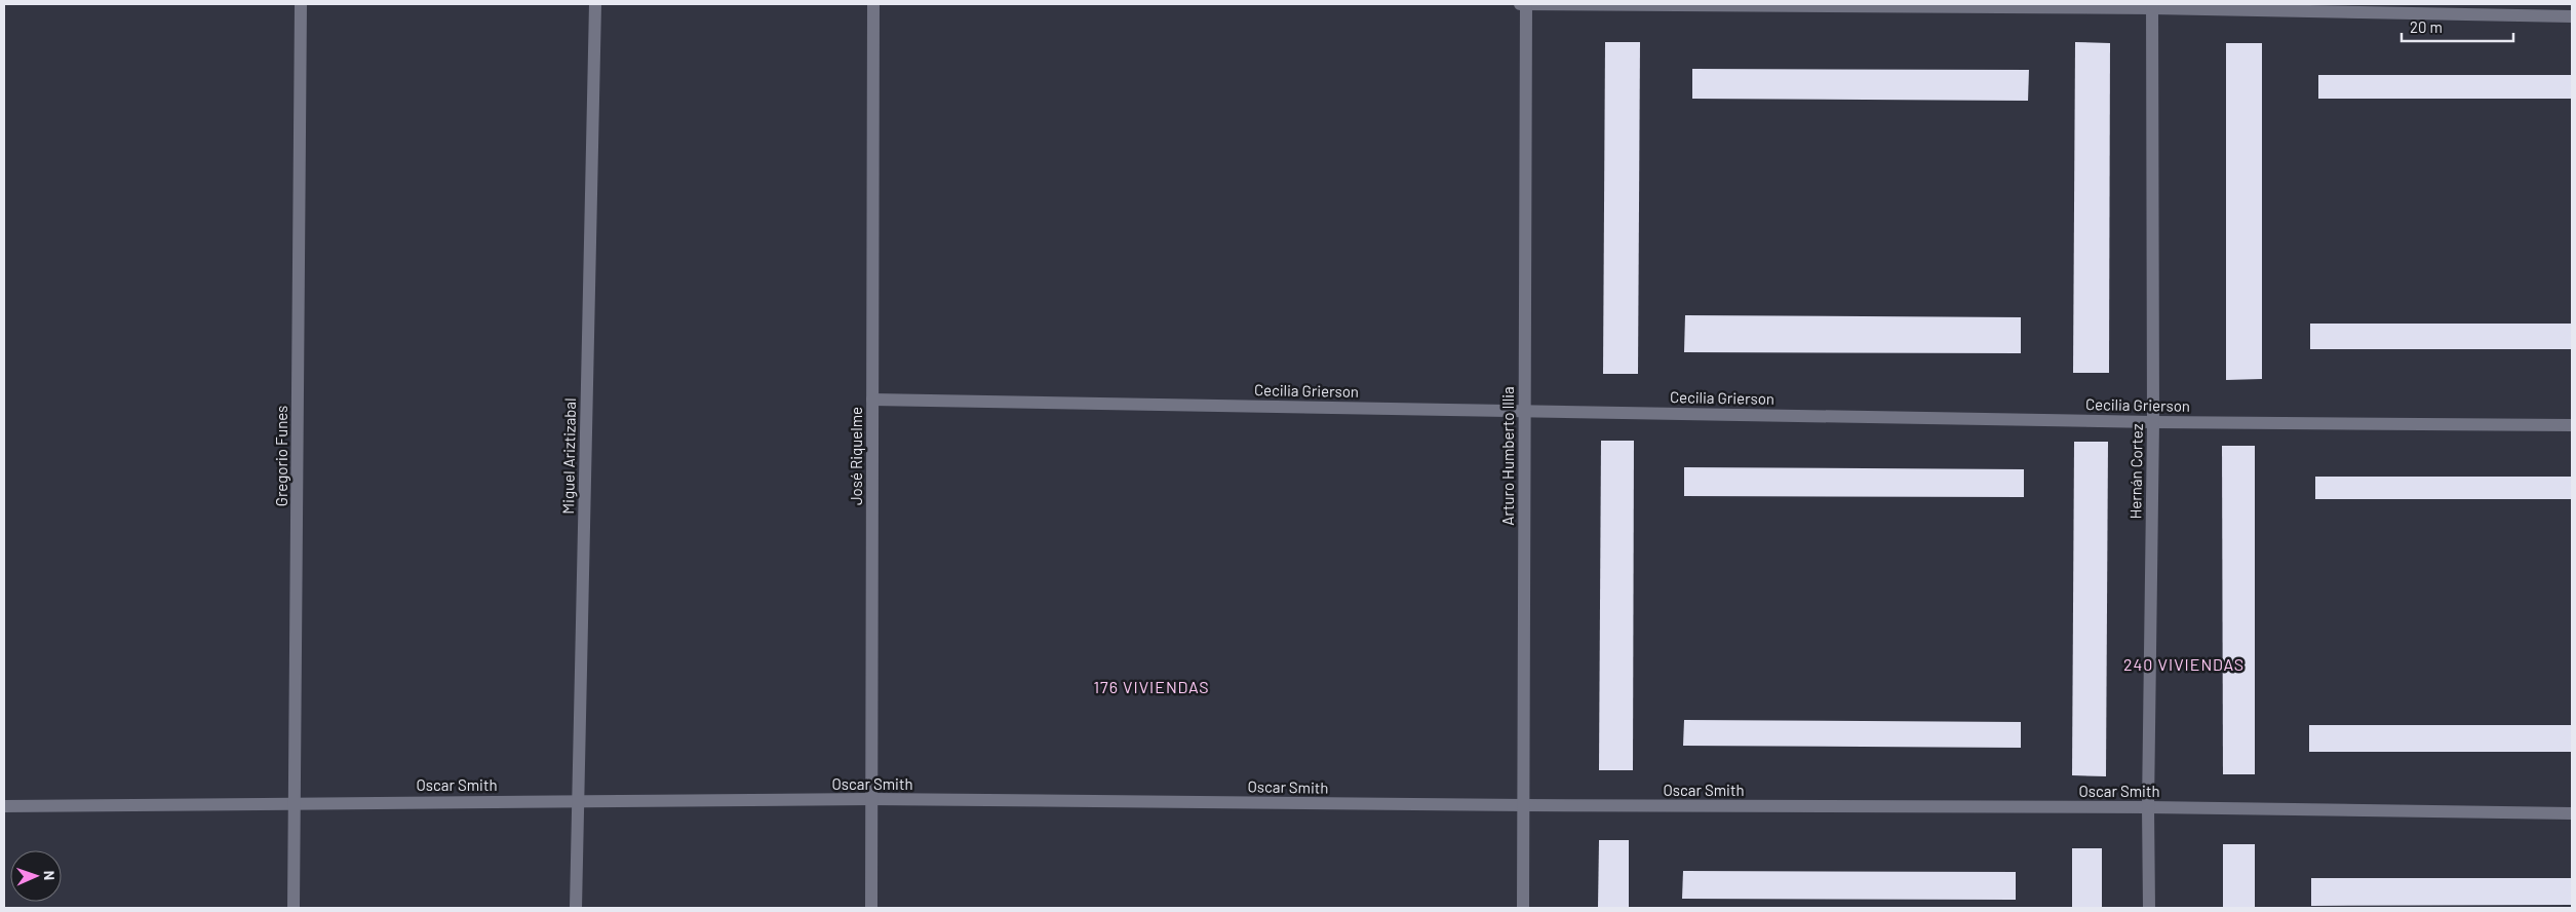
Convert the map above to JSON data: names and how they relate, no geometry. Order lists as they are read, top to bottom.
{
  "streets": {
    "street": [
      "Cecilia Grierson",
      "Gregorio Funes",
      "Miguel Ariztizabal",
      "José Riquelme",
      "Arturo Humberto Illia",
      "Hernán Cortez",
      "Oscar Smith"
    ]
  },
  "crossings": [
    ["Cecilia Grierson", "José Riquelme"],
    ["Cecilia Grierson", "Arturo Humberto Illia"],
    ["Cecilia Grierson", "Hernán Cortez"],
    ["Gregorio Funes", "Oscar Smith"],
    ["Miguel Ariztizabal", "Oscar Smith"],
    ["José Riquelme", "Oscar Smith"],
    ["Arturo Humberto Illia", "Oscar Smith"],
    ["Hernán Cortez", "Oscar Smith"]
  ],
  "districts": ["240 VIVIENDAS", "176 VIVIENDAS"],
  "scale_bar": "20 m",
  "north": "right"
}
